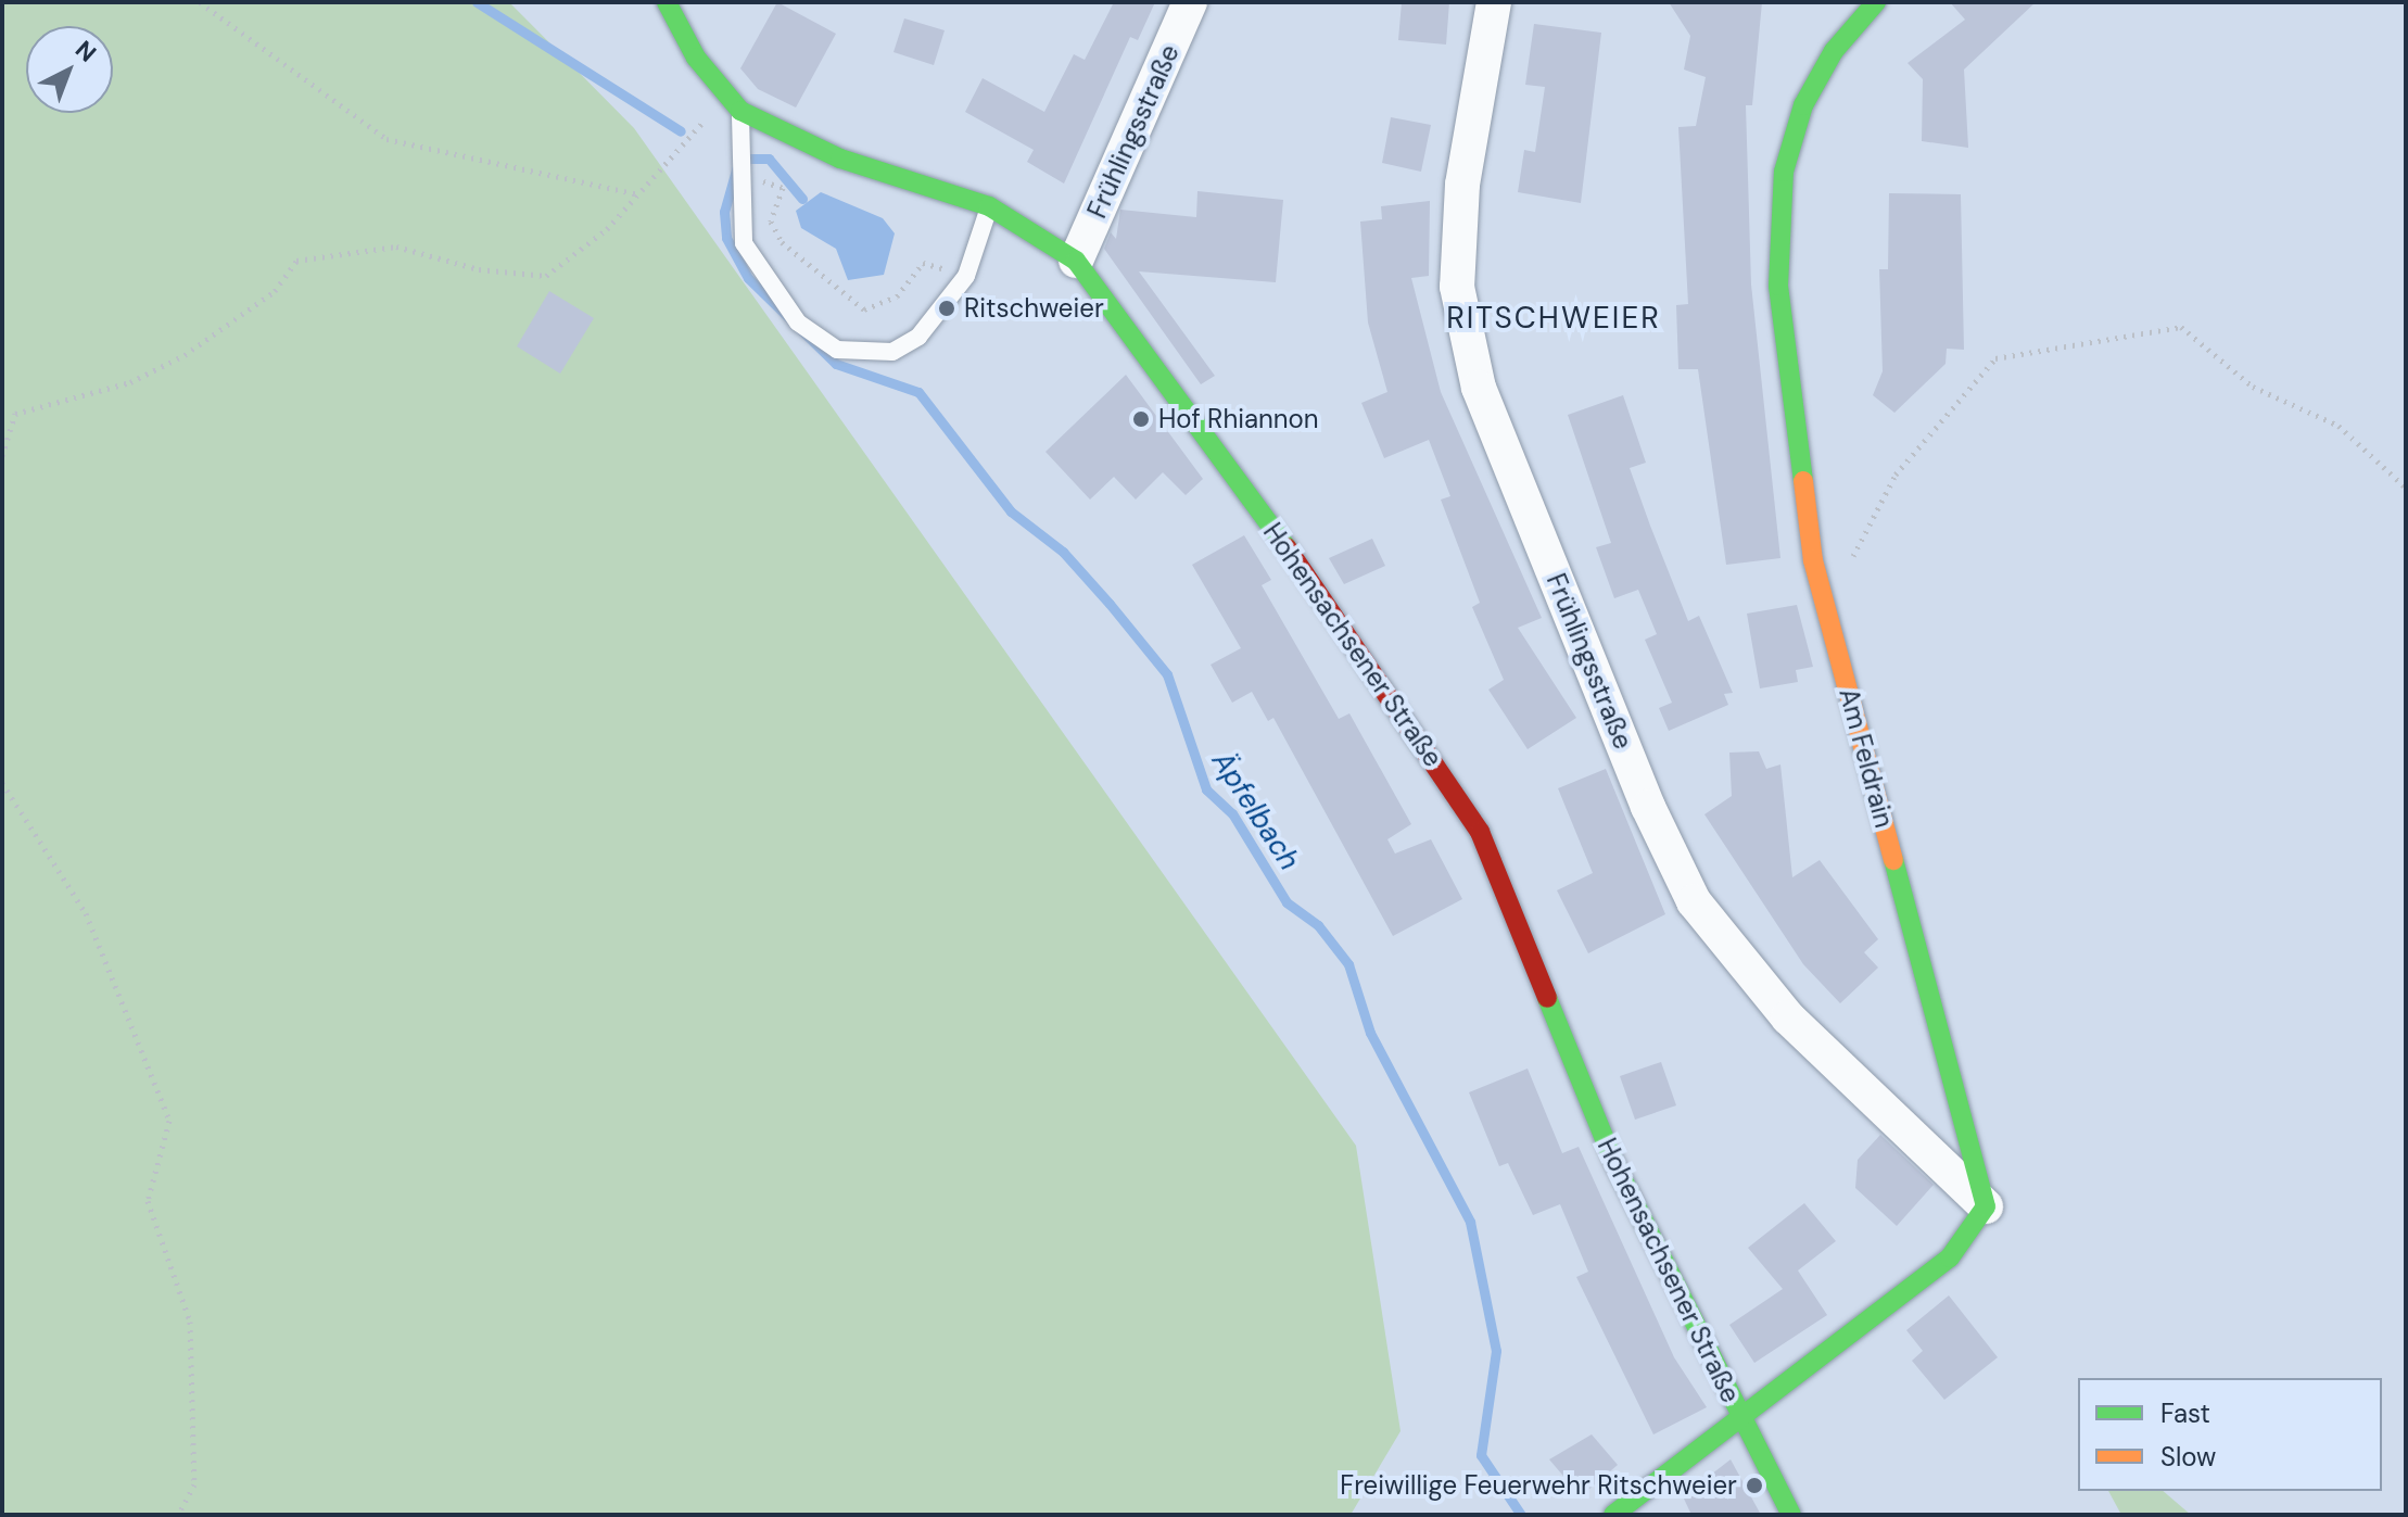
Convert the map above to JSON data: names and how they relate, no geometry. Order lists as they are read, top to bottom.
{
  "streets": {
    "street": ["Frühlingsstraße", "Hohensachsener Straße", "Am Feldrain"]
  },
  "crossings": [
    ["Frühlingsstraße", "Hohensachsener Straße"],
    ["Frühlingsstraße", "Am Feldrain"]
  ],
  "districts": ["RITSCHWEIER"],
  "water": ["Äpfelbach"],
  "places": ["Ritschweier", "Hof Rhiannon", "Freiwillige Feuerwehr Ritschweier"],
  "legend": ["Fast", "Slow"],
  "north": "top right"
}
